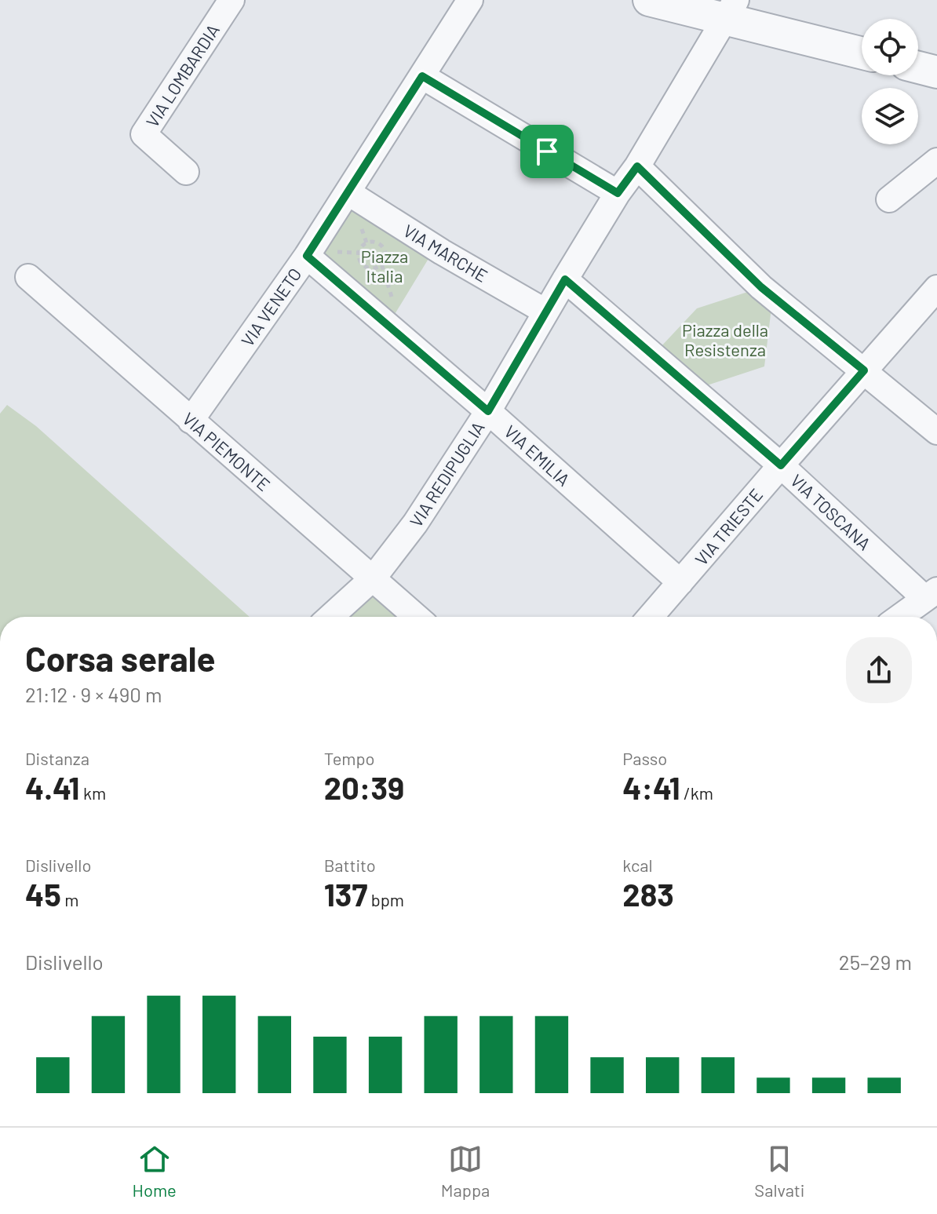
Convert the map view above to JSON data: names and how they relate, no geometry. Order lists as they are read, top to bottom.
{
  "streets": {
    "street": [
      "VIA LOMBARDIA",
      "VIA MARCHE",
      "VIA VENETO",
      "VIA PIEMONTE",
      "VIA EMILIA",
      "VIA REDIPUGLIA",
      "VIA TOSCANA",
      "VIA TRIESTE"
    ]
  },
  "crossings": [
    ["VIA MARCHE", "VIA VENETO"],
    ["VIA MARCHE", "VIA REDIPUGLIA"],
    ["VIA VENETO", "VIA PIEMONTE"],
    ["VIA VENETO", "VIA EMILIA"],
    ["VIA PIEMONTE", "VIA REDIPUGLIA"],
    ["VIA EMILIA", "VIA REDIPUGLIA"],
    ["VIA EMILIA", "VIA TRIESTE"],
    ["VIA REDIPUGLIA", "VIA TOSCANA"],
    ["VIA TOSCANA", "VIA TRIESTE"]
  ],
  "parks": ["Piazza Italia", "Piazza della Resistenza"],
  "page": {
    "heading": ["Corsa serale", "21:12 · 9 × 490 m"],
    "stats": [
      ["Distanza", "4.41 km"],
      ["Tempo", "20:39"],
      ["Passo", "4:41 /km"],
      ["Dislivello", "45 m"],
      ["Battito", "137 bpm"],
      ["kcal", "283"]
    ],
    "chart": ["Dislivello", "25–29 m"],
    "tabs": ["Home", "Mappa", "Salvati"]
  }
}
